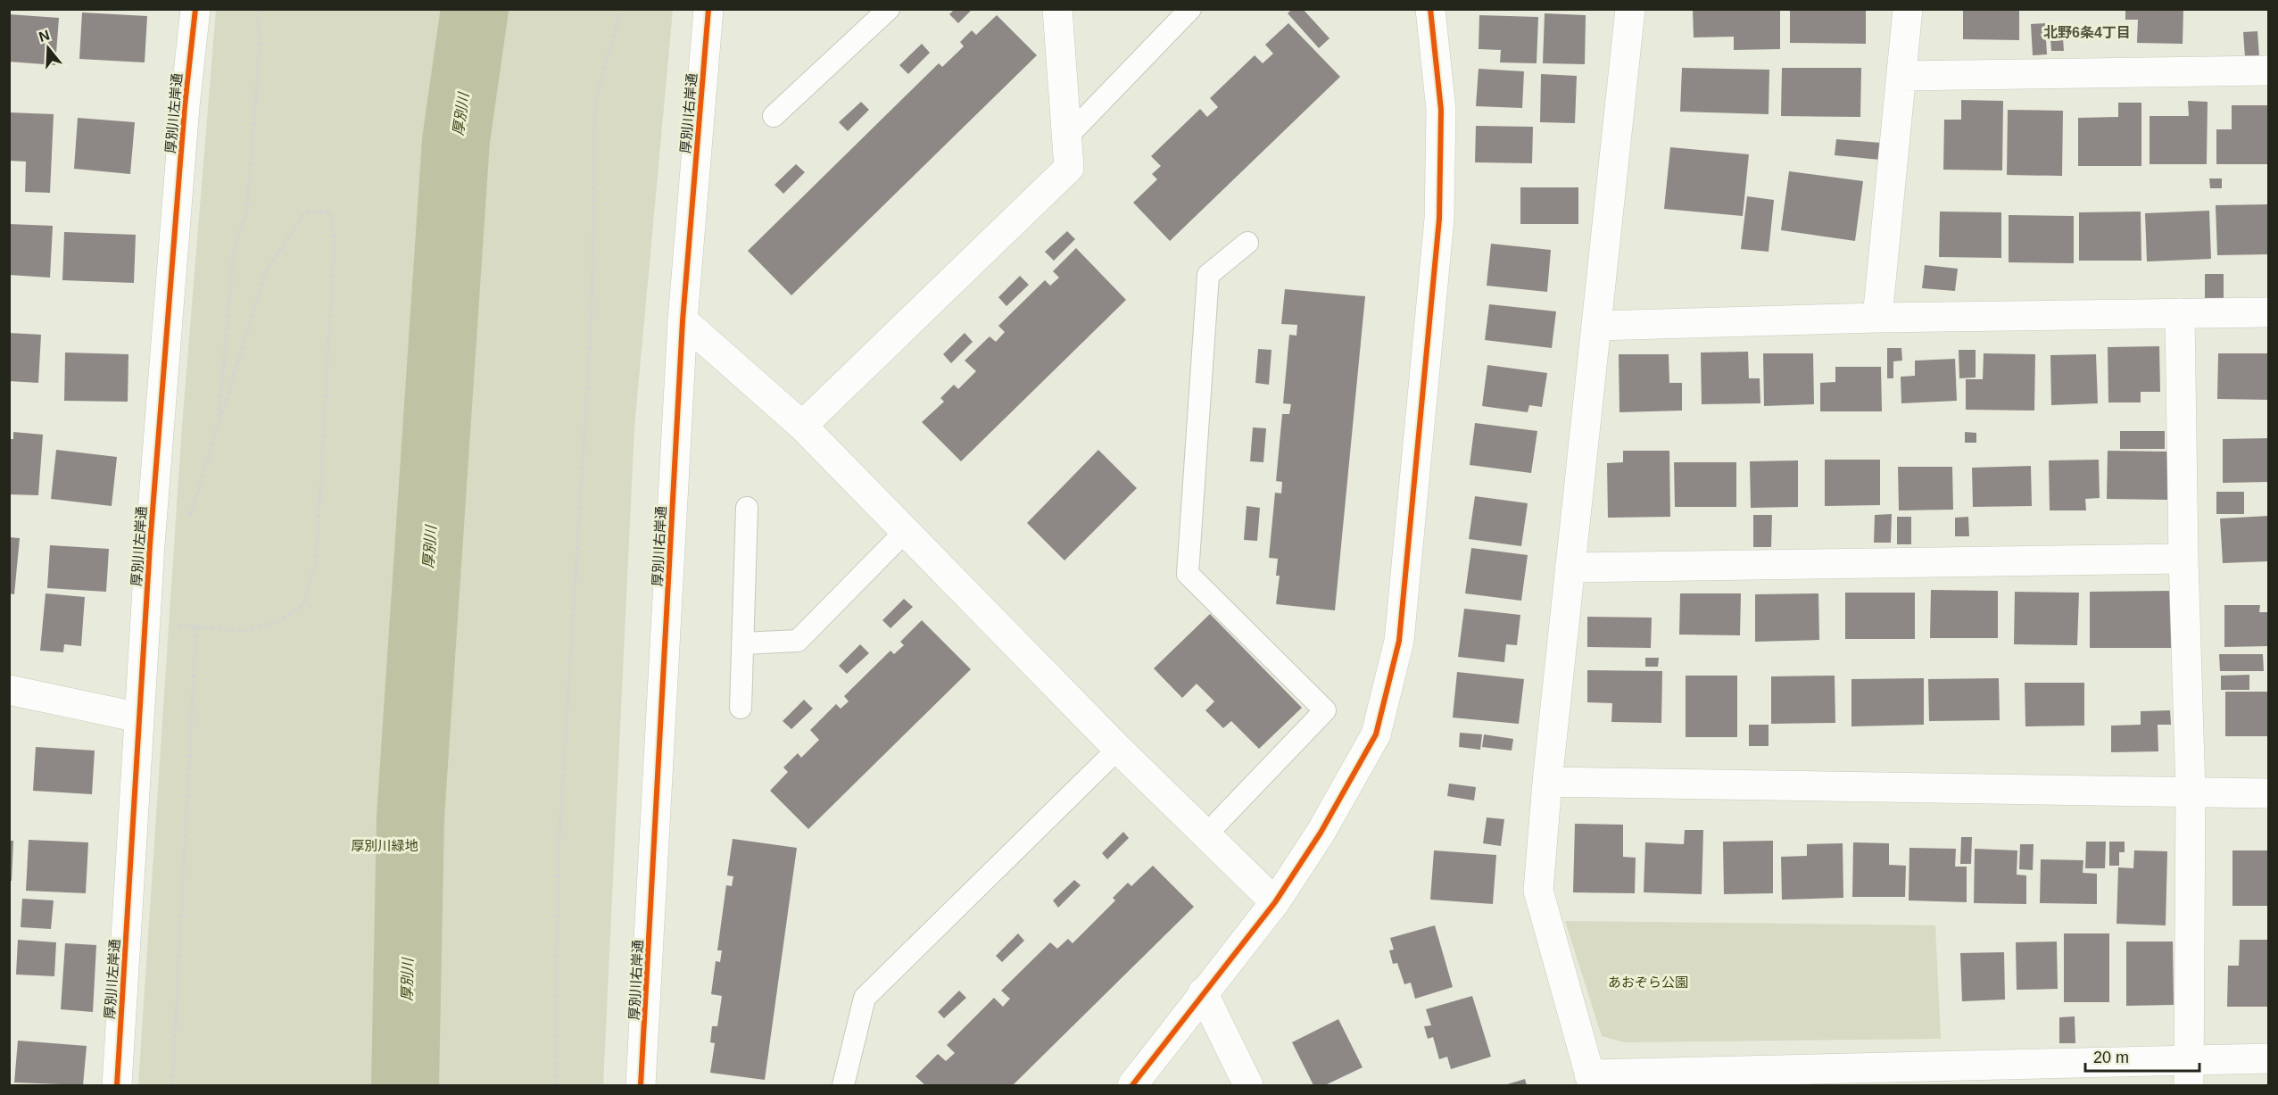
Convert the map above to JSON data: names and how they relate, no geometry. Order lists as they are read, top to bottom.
{
  "streets": {
    "street": ["厚別川左岸通", "厚別川右岸通"]
  },
  "districts": ["北野6条4丁目"],
  "water": ["厚別川"],
  "parks": ["厚別川緑地", "あおぞら公園"],
  "scale_bar": "20 m",
  "north": "top"
}
